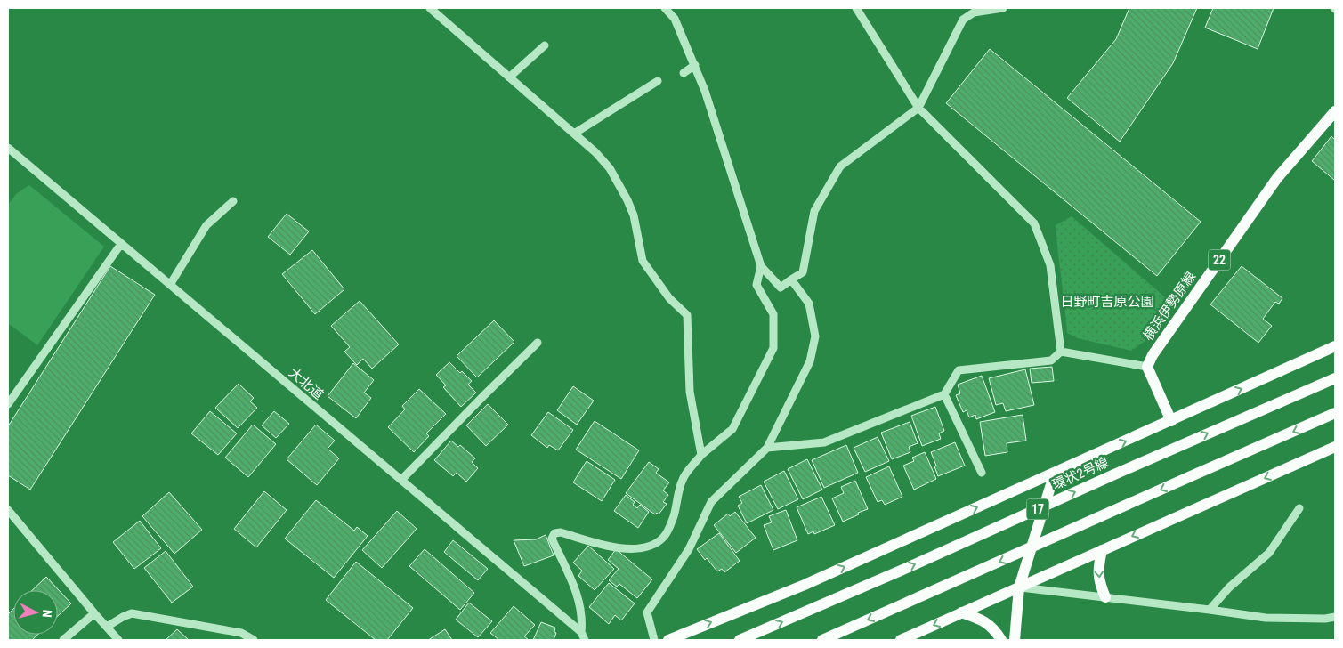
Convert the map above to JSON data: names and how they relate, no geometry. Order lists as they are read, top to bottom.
{
  "streets": {
    "main road": [
      "22",
      "横浜伊勢原線",
      "環状2号線",
      "17"
    ],
    "street": ["大北道"]
  },
  "parks": ["日野町吉原公園"],
  "north": "right"
}
